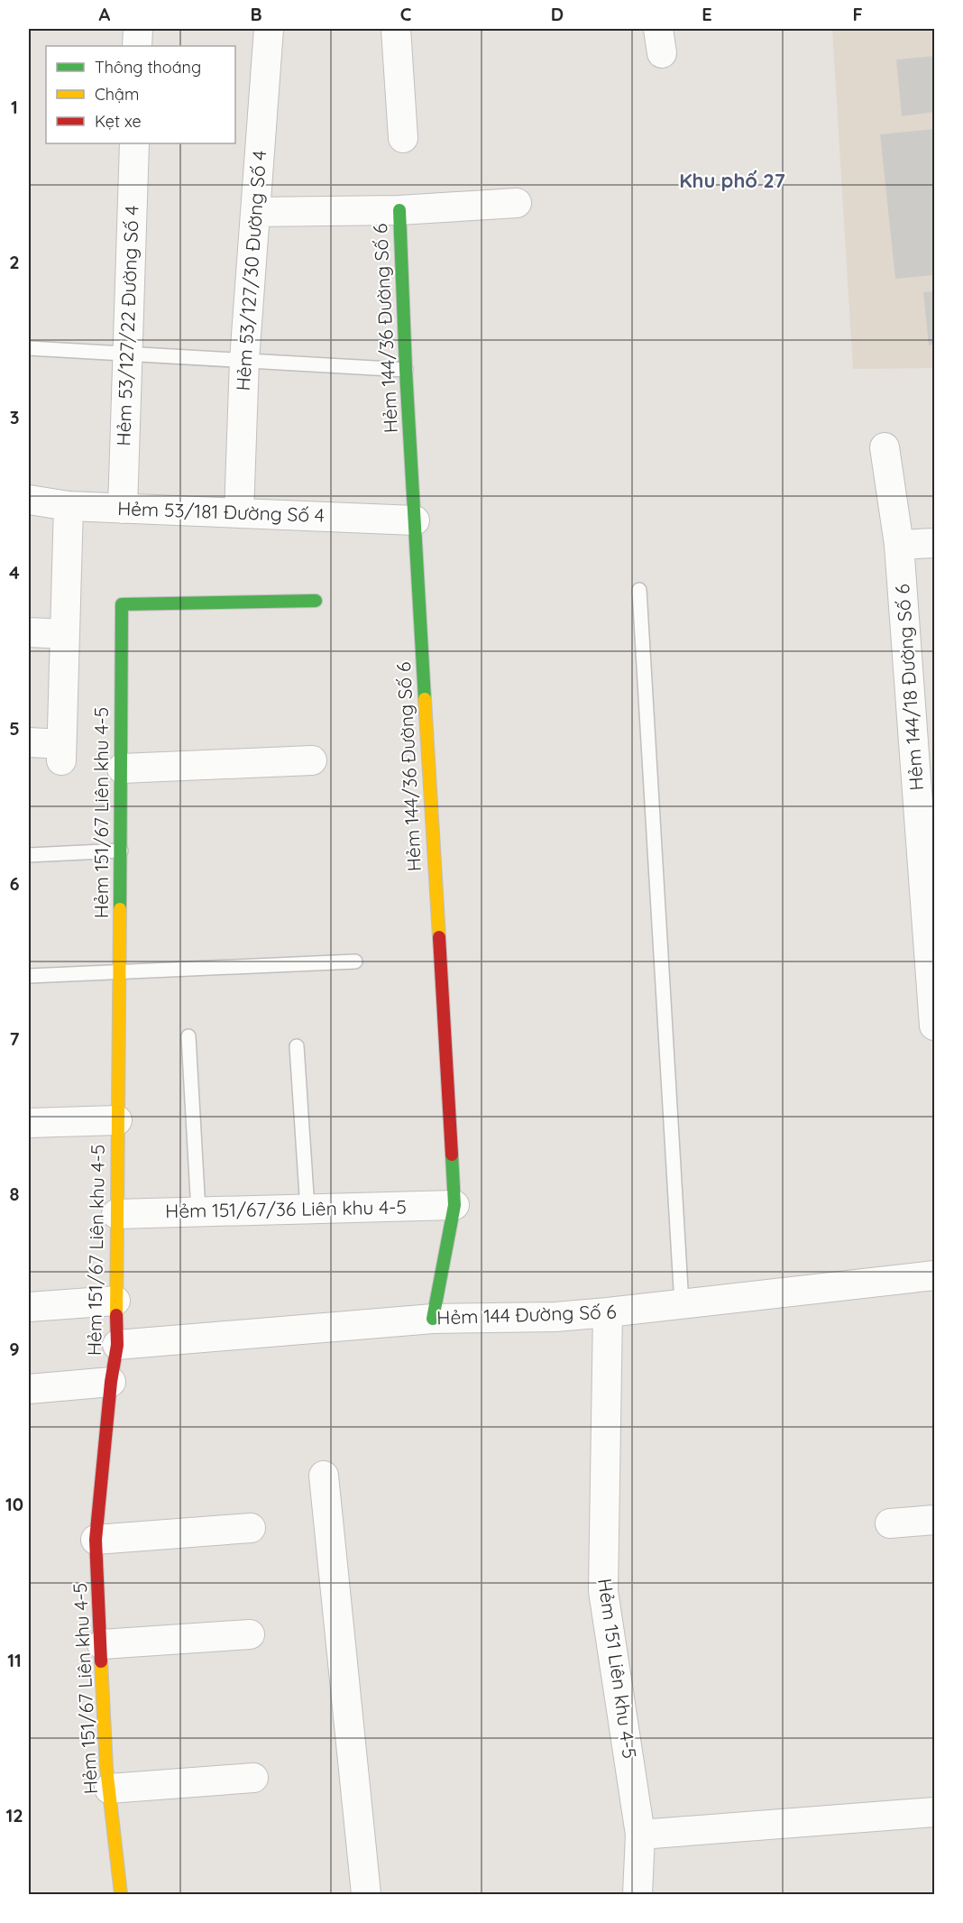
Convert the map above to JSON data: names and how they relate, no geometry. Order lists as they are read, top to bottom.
{
  "streets": {
    "street": [
      "Hẻm 53/127/30 Đường Số 4",
      "Hẻm 53/127/22 Đường Số 4",
      "Hẻm 144/36 Đường Số 6",
      "Hẻm 53/181 Đường Số 4",
      "Hẻm 144/18 Đường Số 6",
      "Hẻm 151/67 Liên khu 4-5",
      "Hẻm 151/67/36 Liên khu 4-5",
      "Hẻm 144 Đường Số 6",
      "Hẻm 151 Liên khu 4-5"
    ]
  },
  "crossings": [
    ["Hẻm 53/127/30 Đường Số 4", "Hẻm 53/181 Đường Số 4"],
    ["Hẻm 53/127/22 Đường Số 4", "Hẻm 53/181 Đường Số 4"],
    ["Hẻm 144/36 Đường Số 6", "Hẻm 53/181 Đường Số 4"],
    ["Hẻm 144/36 Đường Số 6", "Hẻm 151/67/36 Liên khu 4-5"],
    ["Hẻm 144/36 Đường Số 6", "Hẻm 144 Đường Số 6"],
    ["Hẻm 151/67 Liên khu 4-5", "Hẻm 151/67/36 Liên khu 4-5"],
    ["Hẻm 151/67 Liên khu 4-5", "Hẻm 144 Đường Số 6"],
    ["Hẻm 144 Đường Số 6", "Hẻm 151 Liên khu 4-5"]
  ],
  "districts": ["Khu phố 27"],
  "legend": ["Thông thoáng", "Chậm", "Kẹt xe"],
  "grid": {
    "columns": [
      "A",
      "B",
      "C",
      "D",
      "E",
      "F"
    ],
    "rows": [
      "1",
      "2",
      "3",
      "4",
      "5",
      "6",
      "7",
      "8",
      "9",
      "10",
      "11",
      "12"
    ]
  }
}
